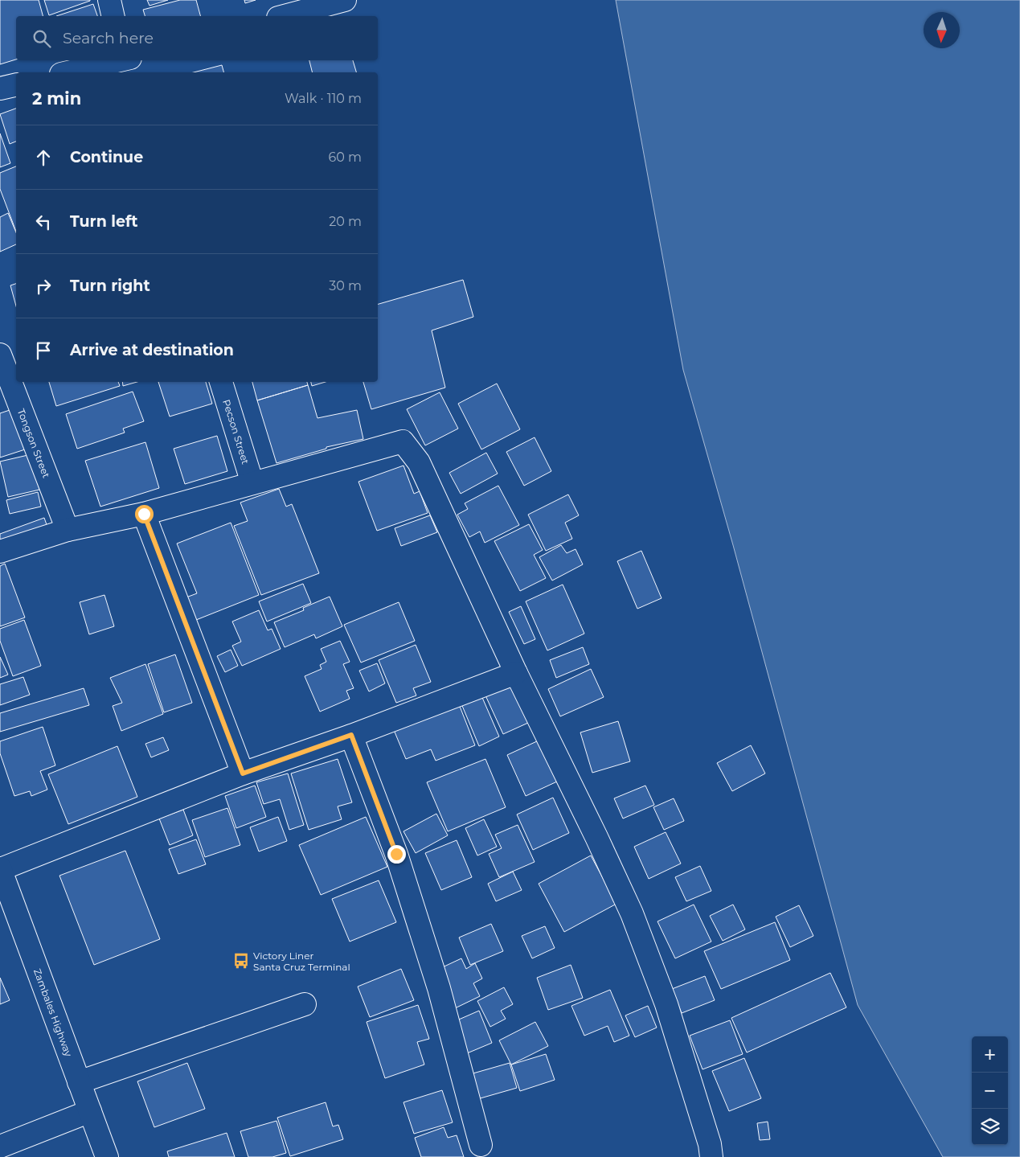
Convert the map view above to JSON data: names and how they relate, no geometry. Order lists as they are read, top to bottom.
{
  "streets": {
    "street": ["Pecson Street", "Tongson Street", "Zambales Highway"]
  },
  "places": {
    "bus stop": ["Victory Liner Santa Cruz Terminal"]
  },
  "north": "bottom",
  "page": {
    "search": "Search here",
    "heading": ["2 min", "Walk · 110 m"],
    "list": [
      ["Continue", "60 m"],
      ["Turn left", "20 m"],
      ["Turn right", "30 m"],
      "Arrive at destination"
    ],
    "map_buttons": ["+", "−"]
  }
}
